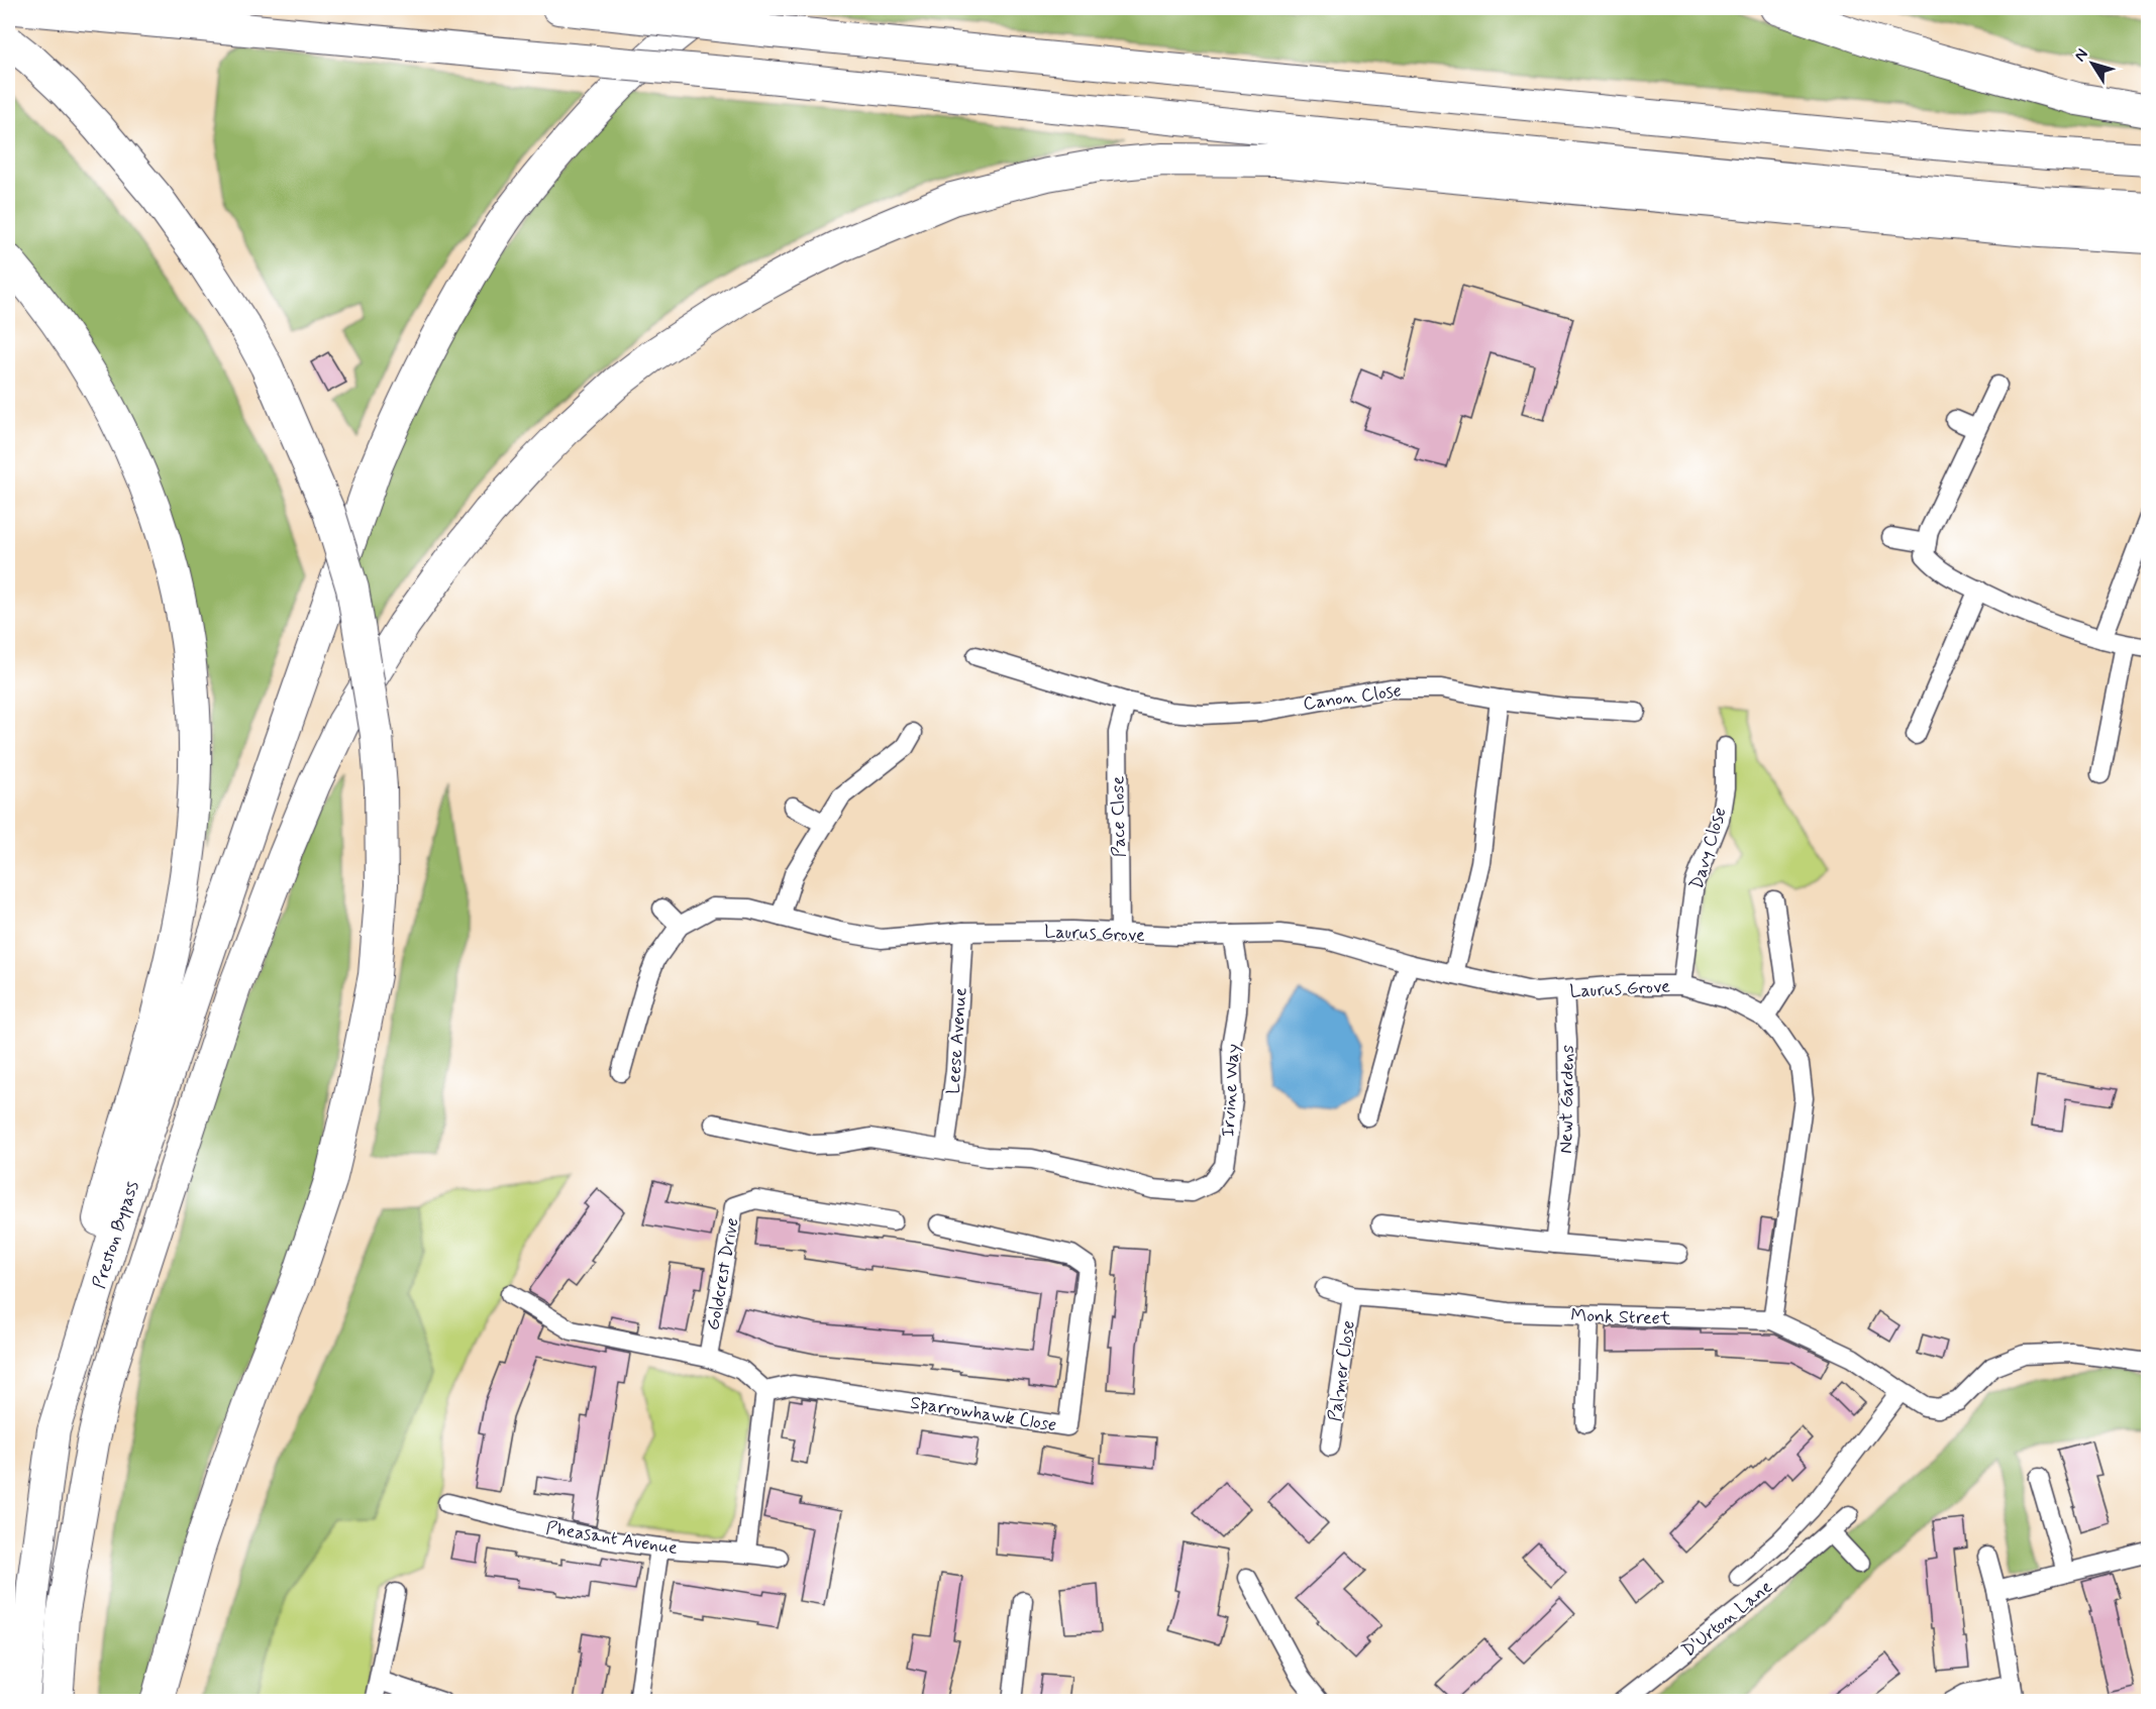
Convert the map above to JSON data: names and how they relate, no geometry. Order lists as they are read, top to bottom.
{
  "streets": {
    "highway": ["Preston Bypass"],
    "street": [
      "Canon Close",
      "Pace Close",
      "Davy Close",
      "Laurus Grove",
      "Leese Avenue",
      "Irvine Way",
      "Newt Gardens",
      "Goldcrest Drive",
      "Monk Street",
      "Palmer Close",
      "Sparrowhawk Close",
      "Pheasant Avenue",
      "D'Urton Lane"
    ]
  },
  "crossings": [
    ["Canon Close", "Pace Close"],
    ["Pace Close", "Laurus Grove"],
    ["Davy Close", "Laurus Grove"],
    ["Laurus Grove", "Leese Avenue"],
    ["Laurus Grove", "Irvine Way"],
    ["Laurus Grove", "Newt Gardens"],
    ["Laurus Grove", "Monk Street"],
    ["Leese Avenue", "Irvine Way"],
    ["Monk Street", "Palmer Close"]
  ],
  "north": "top left"
}
